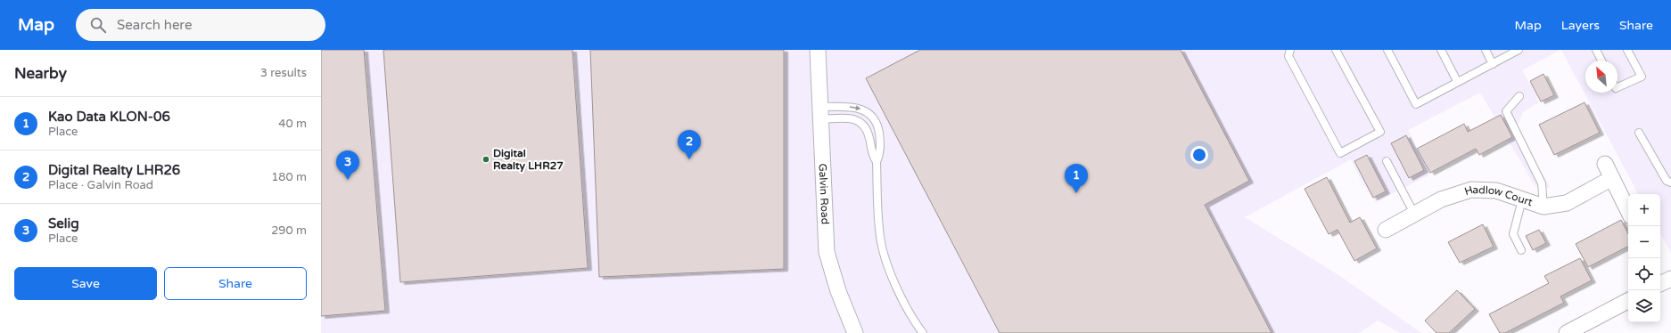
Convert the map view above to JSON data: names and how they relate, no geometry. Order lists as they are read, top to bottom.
{
  "streets": {
    "street": ["Galvin Road", "Hadlow Court"]
  },
  "places": ["Digital Realty LHR27"],
  "north": "top left",
  "page": {
    "header": "Map",
    "search": "Search here",
    "nav": ["Map", "Layers", "Share"],
    "heading": ["Nearby", "3 results"],
    "list": [
      {
        "mark": "1",
        "name": "Kao Data KLON-06",
        "note": "Place",
        "value": "40 m"
      },
      {
        "mark": "2",
        "name": "Digital Realty LHR26",
        "note": "Place · Galvin Road",
        "value": "180 m"
      },
      {
        "mark": "3",
        "name": "Selig",
        "note": "Place",
        "value": "290 m"
      }
    ],
    "pins": ["2", "3", "1"],
    "map_buttons": ["+", "−"],
    "buttons": ["Save", "Share"]
  }
}
